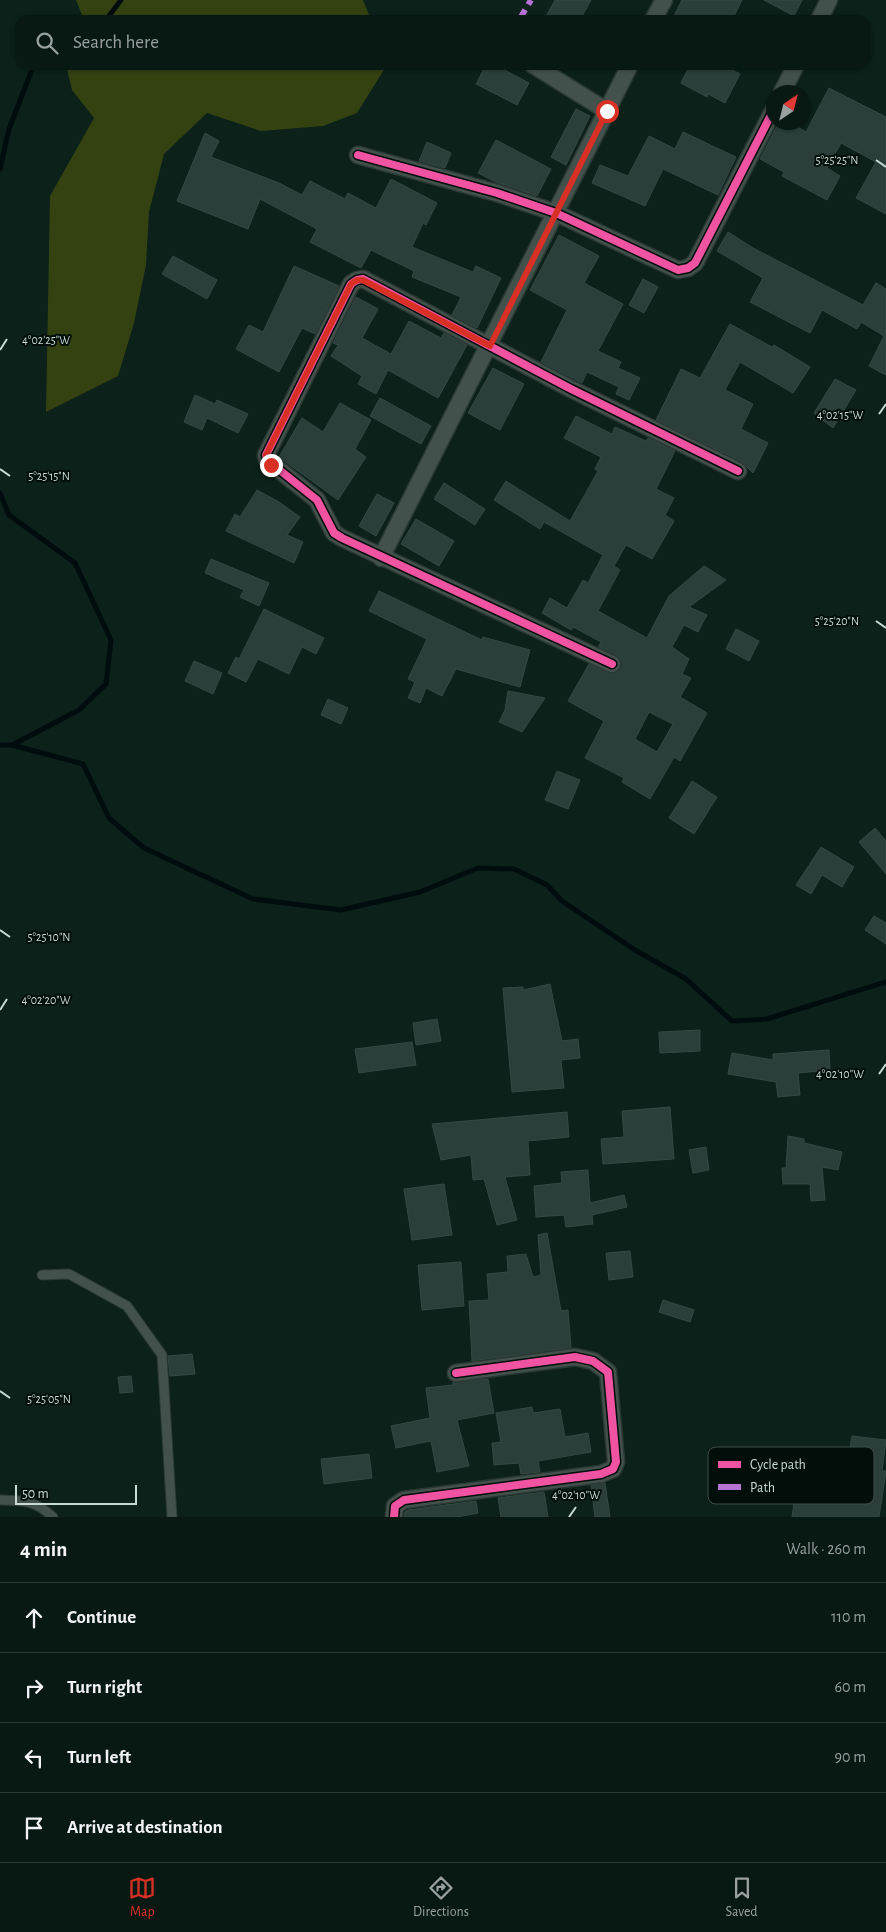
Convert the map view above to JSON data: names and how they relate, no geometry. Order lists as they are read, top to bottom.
{
  "legend": ["Cycle path", "Path"],
  "scale_bar": "50 m",
  "north": "top right",
  "page": {
    "search": "Search here",
    "scale": "50 m",
    "heading": ["4 min", "Walk · 260 m"],
    "list": [
      ["Continue", "110 m"],
      ["Turn right", "60 m"],
      ["Turn left", "90 m"],
      "Arrive at destination"
    ],
    "nav": ["Map", "Directions", "Saved"]
  },
  "coordinates": [
    "5°25'25\"N",
    "4°02'25\"W",
    "4°02'15\"W",
    "5°25'15\"N",
    "5°25'20\"N",
    "5°25'10\"N",
    "4°02'20\"W",
    "4°02'10\"W",
    "5°25'05\"N"
  ]
}
